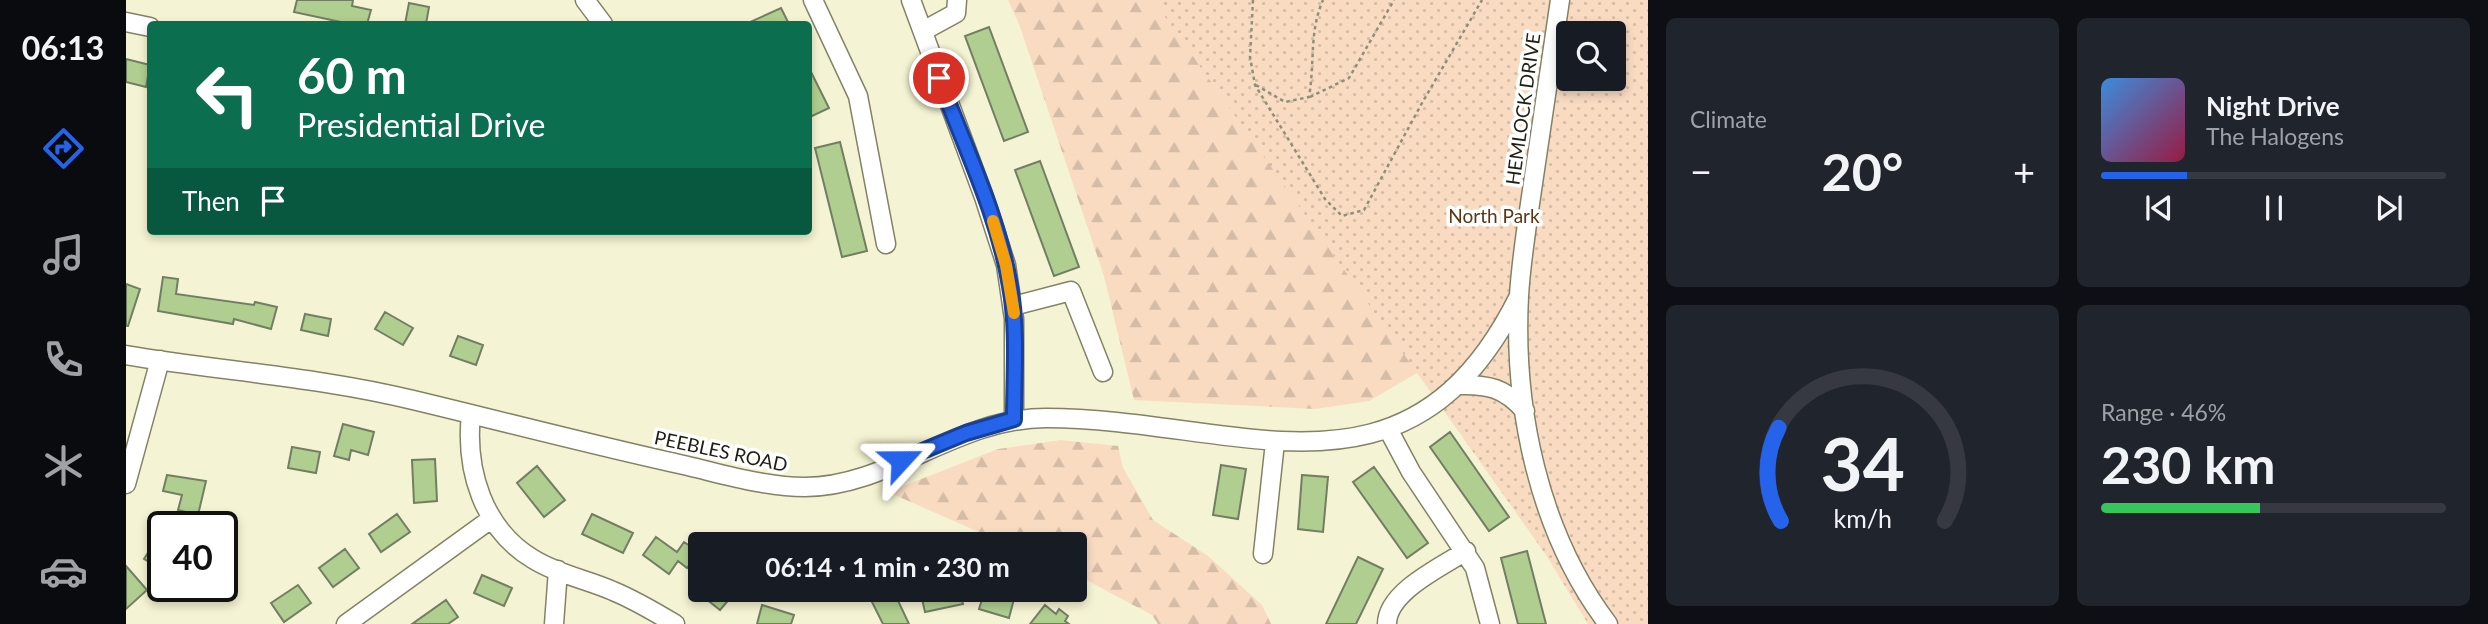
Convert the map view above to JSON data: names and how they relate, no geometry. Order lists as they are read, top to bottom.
{
  "streets": {
    "street": ["HEMLOCK DRIVE", "PEEBLES ROAD"]
  },
  "crossings": [
    ["HEMLOCK DRIVE", "PEEBLES ROAD"]
  ],
  "parks": ["North Park"],
  "page": {
    "tabs": "06:13",
    "tile": [
      "Climate",
      ["Range · 46%", "230 km"]
    ],
    "turn": ["60 m", "Presidential Drive"],
    "song": ["Night Drive", "The Halogens"],
    "heat": ["−", "20°", "+"],
    "then": "Then",
    "limit": "40",
    "trip": "06:14 · 1 min · 230 m",
    "gauge": ["34", "km/h"]
  }
}
